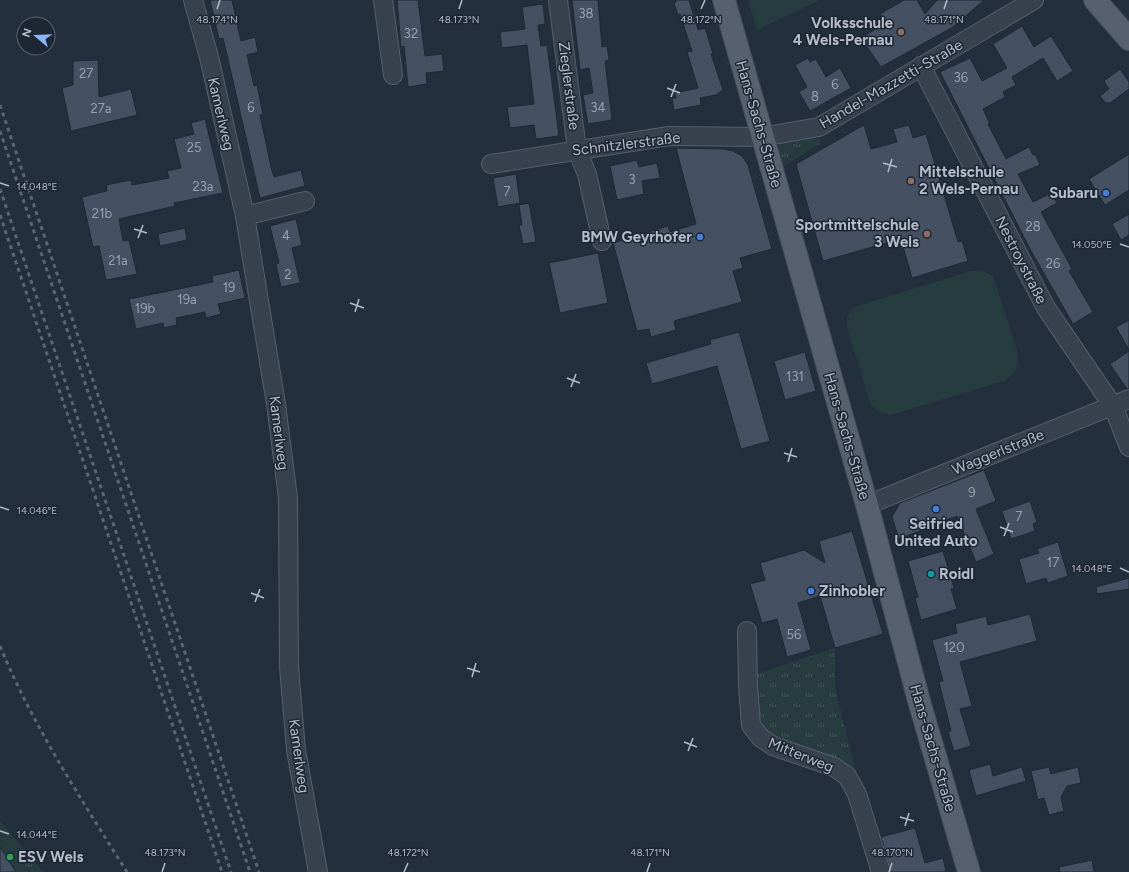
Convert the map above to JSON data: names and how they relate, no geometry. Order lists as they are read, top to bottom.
{
  "streets": {
    "main road": ["Hans-Sachs-Straße"],
    "street": [
      "Handel-Mazzetti-Straße",
      "Zieglerstraße",
      "Kamerlweg",
      "Schnitzlerstraße",
      "Nestroystraße",
      "Waggerlstraße",
      "Mitterweg"
    ]
  },
  "crossings": [
    ["Handel-Mazzetti-Straße", "Hans-Sachs-Straße"],
    ["Handel-Mazzetti-Straße", "Schnitzlerstraße"],
    ["Handel-Mazzetti-Straße", "Nestroystraße"],
    ["Zieglerstraße", "Schnitzlerstraße"],
    ["Hans-Sachs-Straße", "Schnitzlerstraße"],
    ["Hans-Sachs-Straße", "Waggerlstraße"],
    ["Nestroystraße", "Waggerlstraße"]
  ],
  "places": [
    "Volksschule 4 Wels-Pernau",
    "Mittelschule 2 Wels-Pernau",
    "Subaru",
    "Sportmittelschule 3 Wels",
    "BMW Geyrhofer",
    "Seifried United Auto",
    "Roidl",
    "Zinhobler",
    "ESV Wels"
  ],
  "house_numbers": [
    "38",
    "32",
    "27",
    "36",
    "6",
    "8",
    "6",
    "34",
    "27a",
    "25",
    "3",
    "23a",
    "7",
    "21b",
    "28",
    "4",
    "21a",
    "26",
    "2",
    "19",
    "19a",
    "19b",
    "131",
    "9",
    "7",
    "17",
    "56",
    "120"
  ],
  "north": "left",
  "coordinates": [
    "48.174°N",
    "48.173°N",
    "48.172°N",
    "48.171°N",
    "14.048°E",
    "14.050°E",
    "14.046°E",
    "14.044°E",
    "48.170°N"
  ]
}
